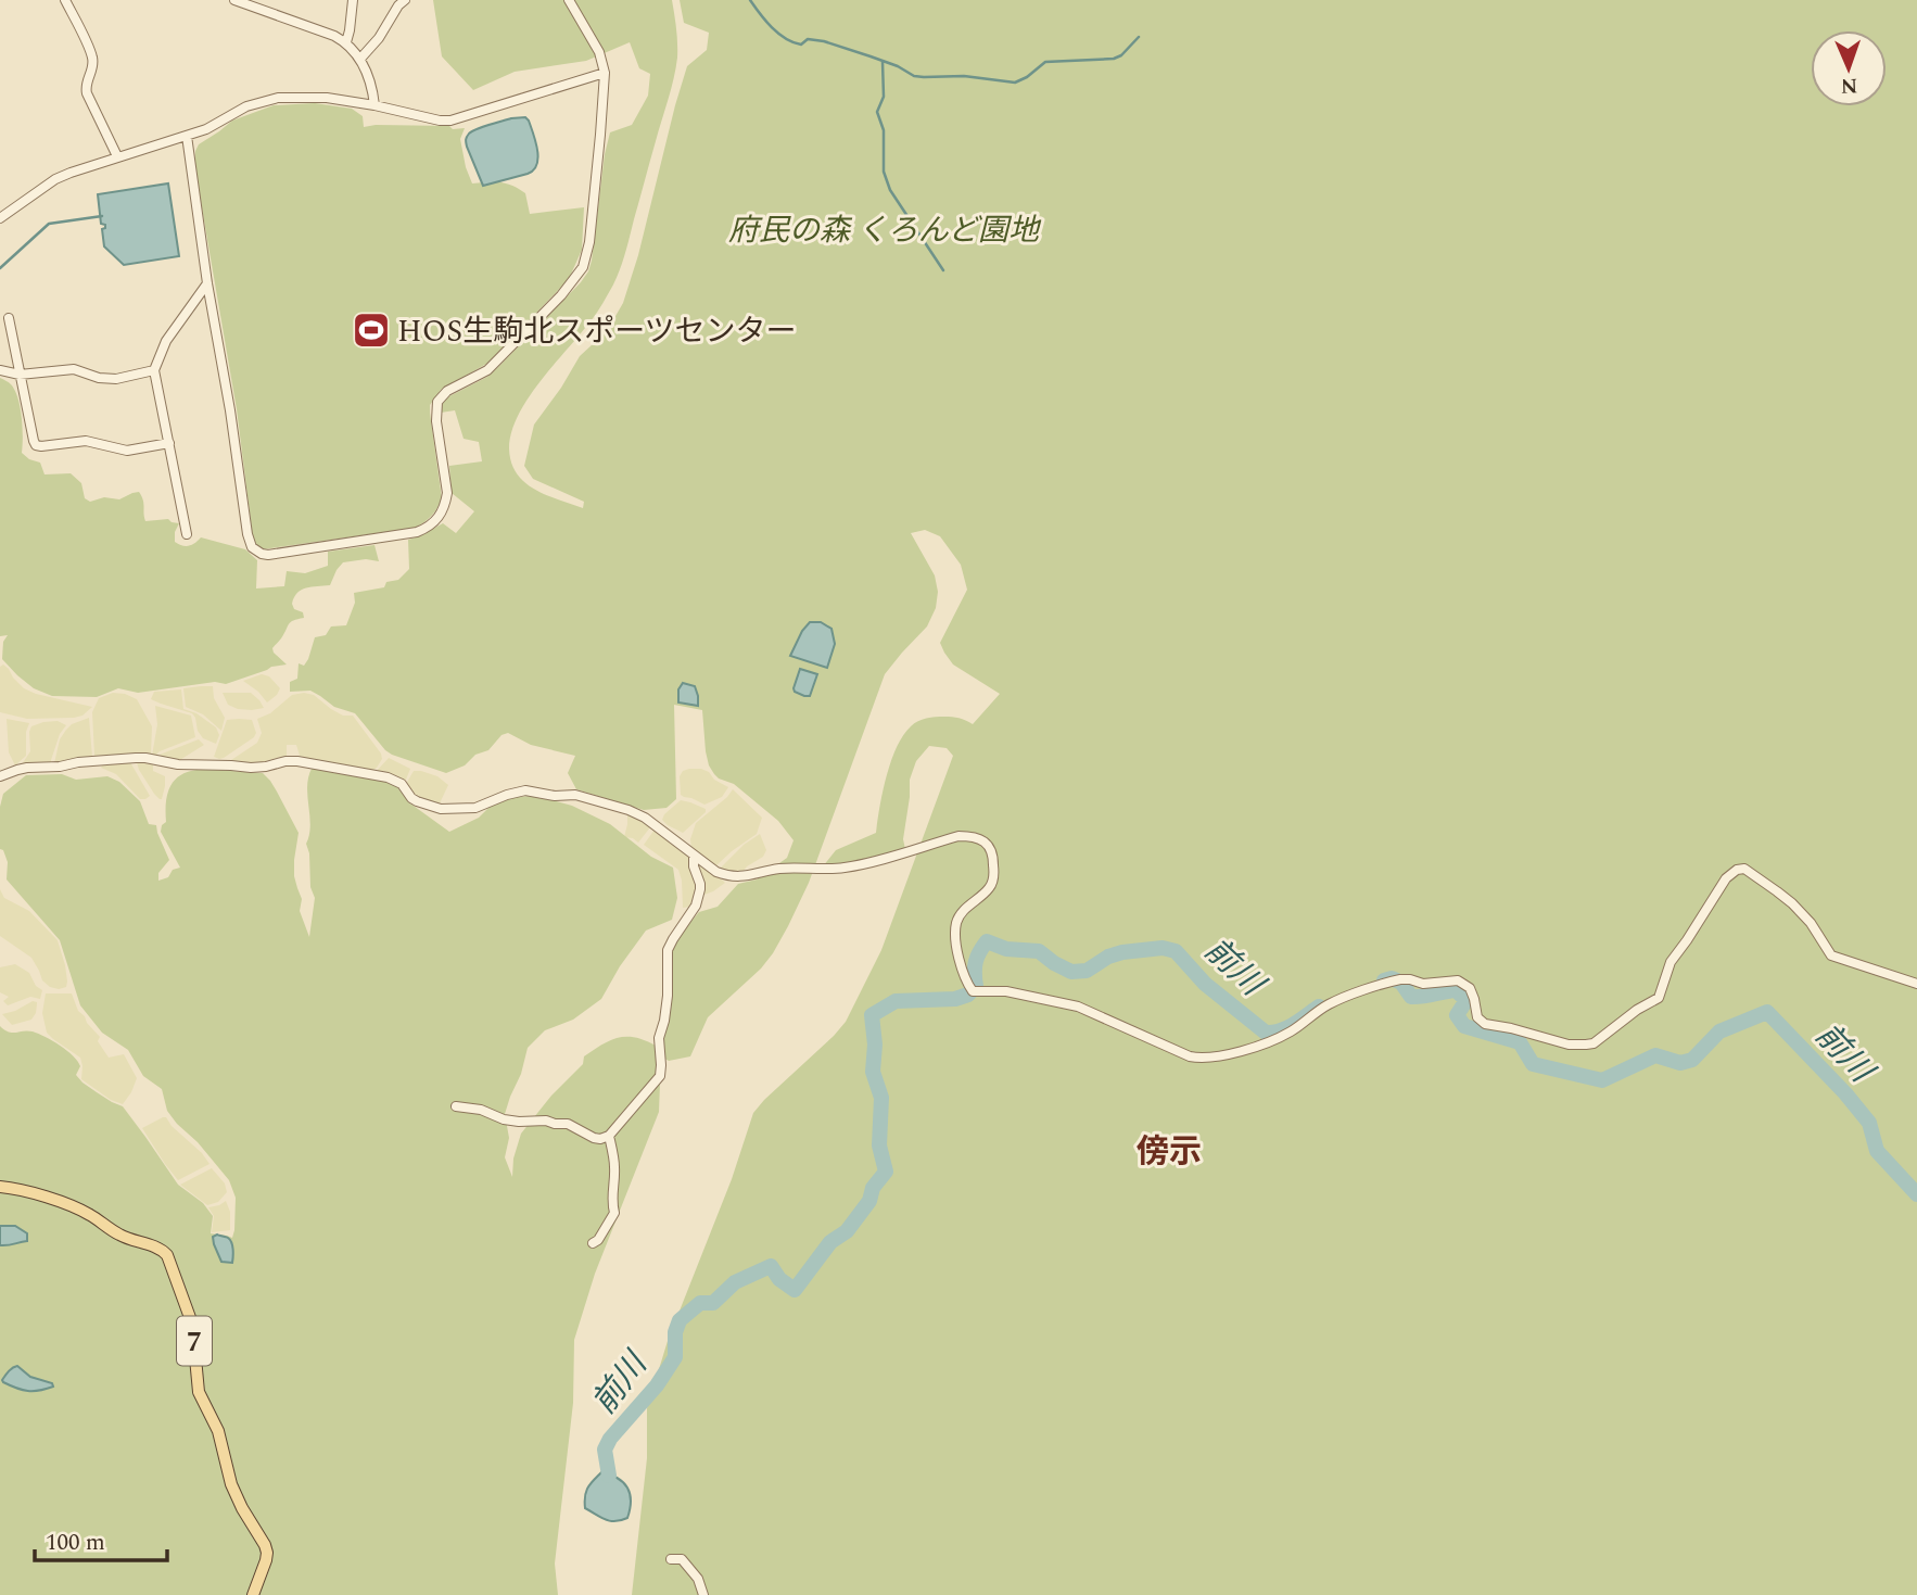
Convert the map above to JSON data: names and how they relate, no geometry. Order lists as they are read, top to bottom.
{
  "streets": {
    "main road": ["7"]
  },
  "districts": ["傍示"],
  "water": ["前川"],
  "parks": ["府民の森 くろんど園地"],
  "places": {
    "sports": ["HOS生駒北スポーツセンター"]
  },
  "scale_bar": "100 m",
  "north": "bottom"
}
